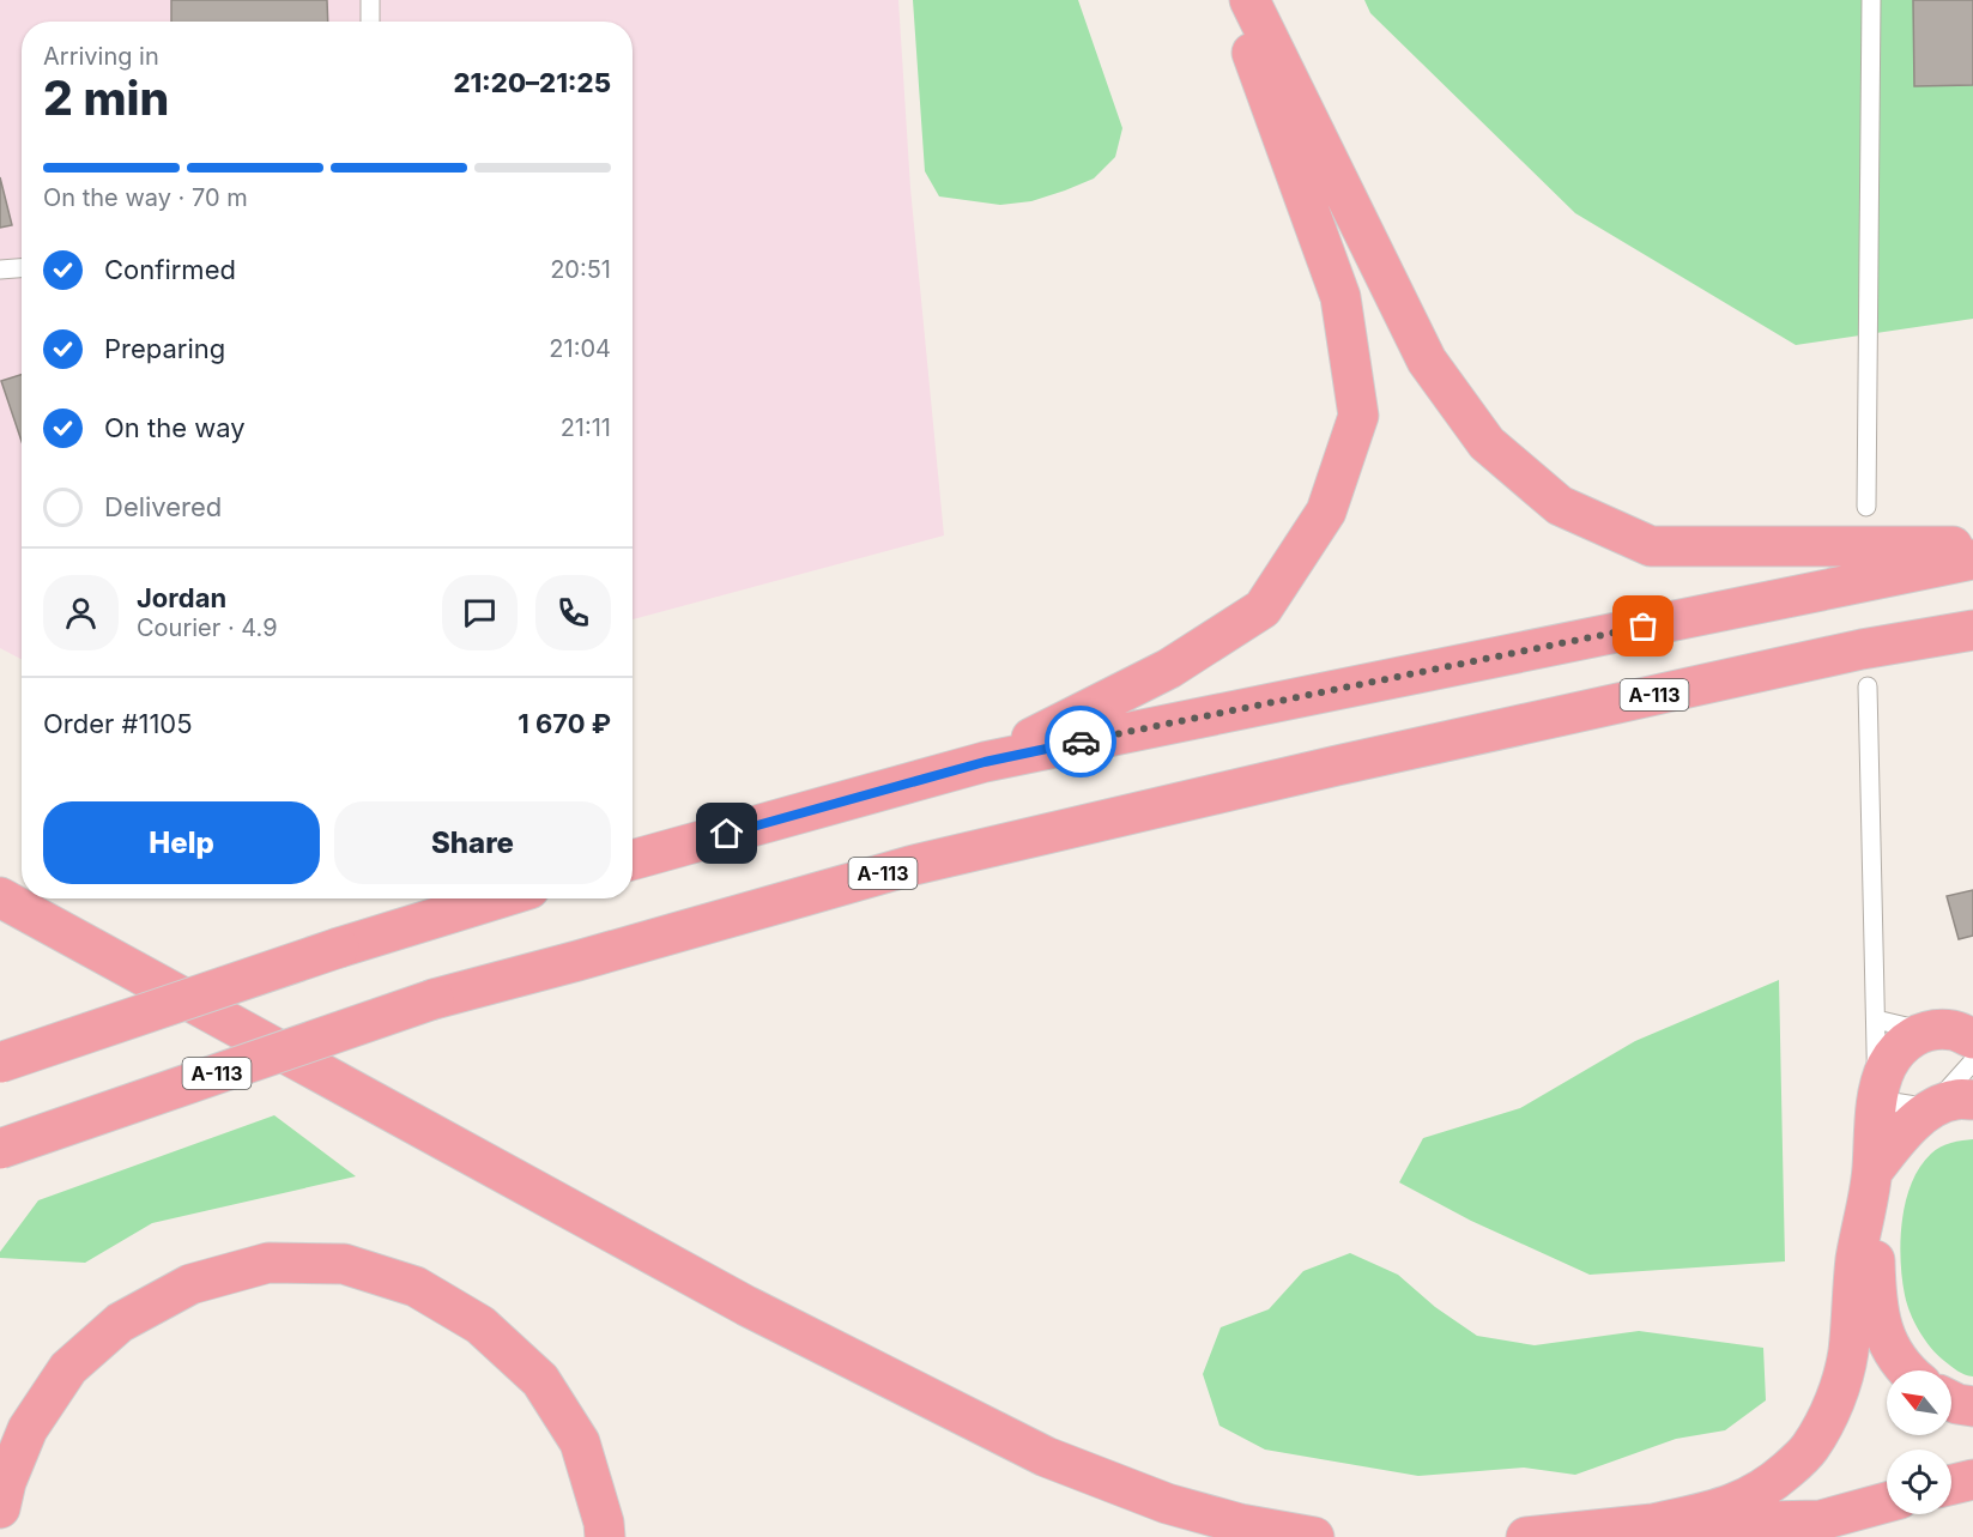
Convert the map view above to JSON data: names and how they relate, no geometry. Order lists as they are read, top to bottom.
{
  "streets": {
    "highway": ["А-113"]
  },
  "north": "top left",
  "page": {
    "heading": ["2 min", "Arriving in", "21:20–21:25"],
    "panel": [
      "Jordan",
      "Courier · 4.9",
      "Order #1105",
      "1 670 ₽"
    ],
    "bar": "On the way · 70 m",
    "list": [
      ["Confirmed", "20:51"],
      ["Preparing", "21:04"],
      ["On the way", "21:11"],
      "Delivered"
    ],
    "buttons": ["Help", "Share"]
  }
}
